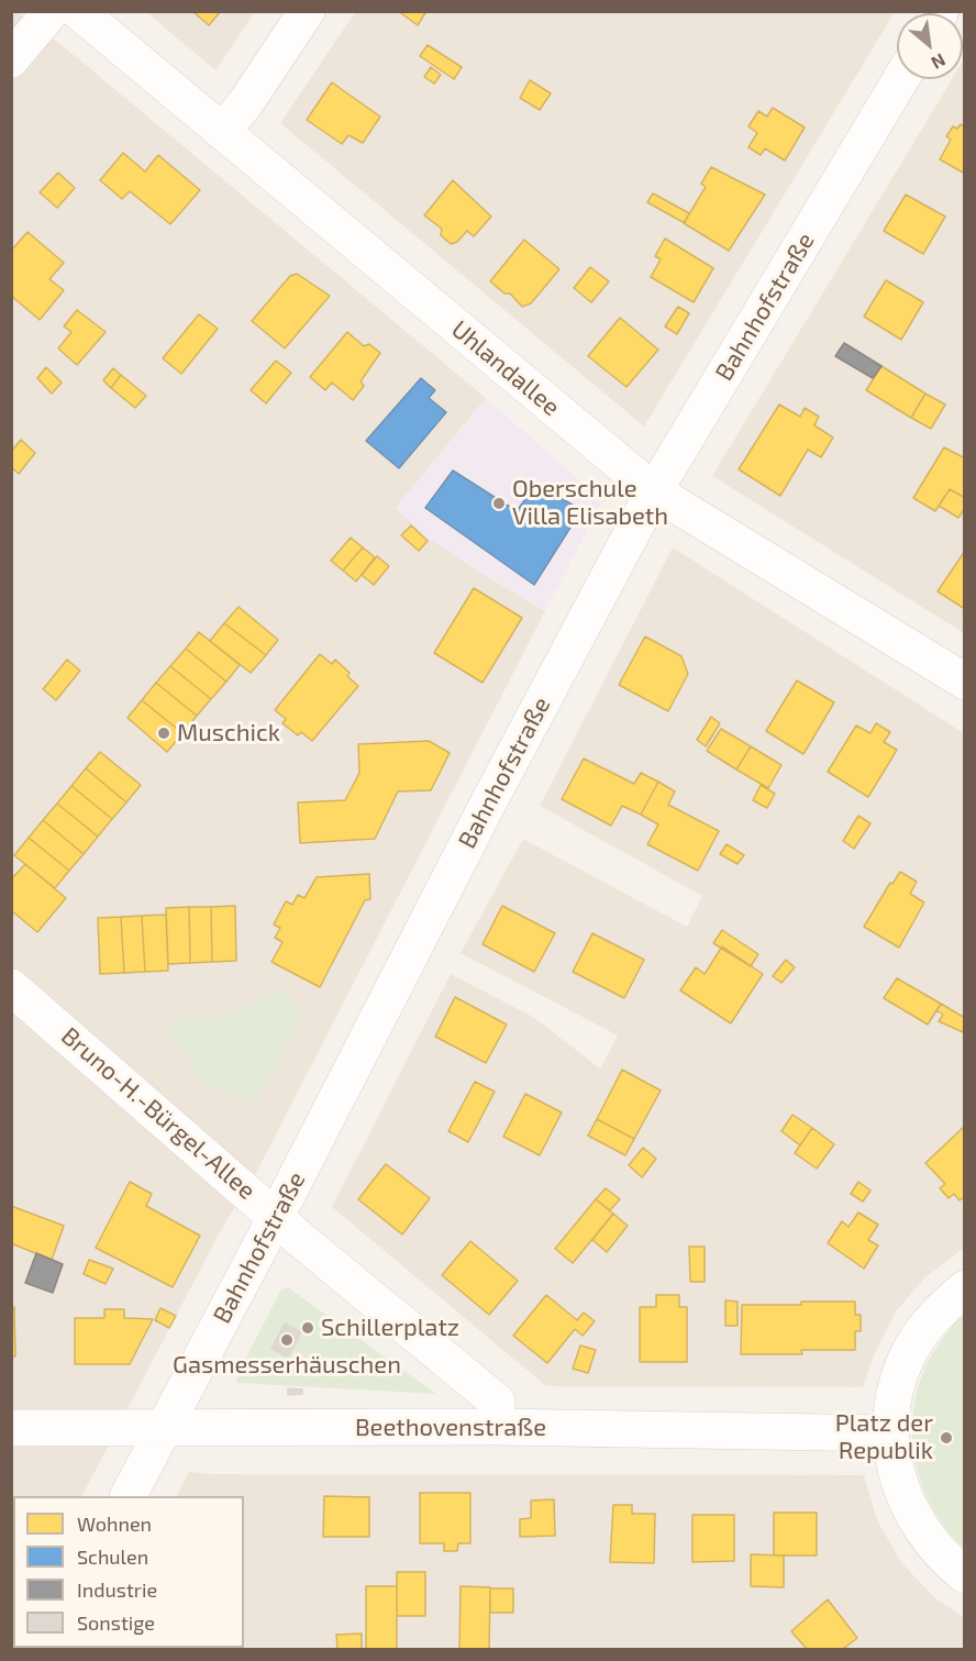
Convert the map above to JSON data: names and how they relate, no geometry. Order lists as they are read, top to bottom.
{
  "streets": {
    "street": [
      "Bahnhofstraße",
      "Uhlandallee",
      "Bruno-H.-Bürgel-Allee",
      "Beethovenstraße"
    ]
  },
  "crossings": [
    ["Bahnhofstraße", "Uhlandallee"],
    ["Bahnhofstraße", "Bruno-H.-Bürgel-Allee"],
    ["Bahnhofstraße", "Beethovenstraße"],
    ["Bruno-H.-Bürgel-Allee", "Beethovenstraße"]
  ],
  "places": [
    "Oberschule Villa Elisabeth",
    "Muschick",
    "Schillerplatz",
    "Gasmesserhäuschen",
    "Platz der Republik"
  ],
  "legend": [
    "Wohnen",
    "Schulen",
    "Industrie",
    "Sonstige"
  ],
  "north": "bottom right"
}
